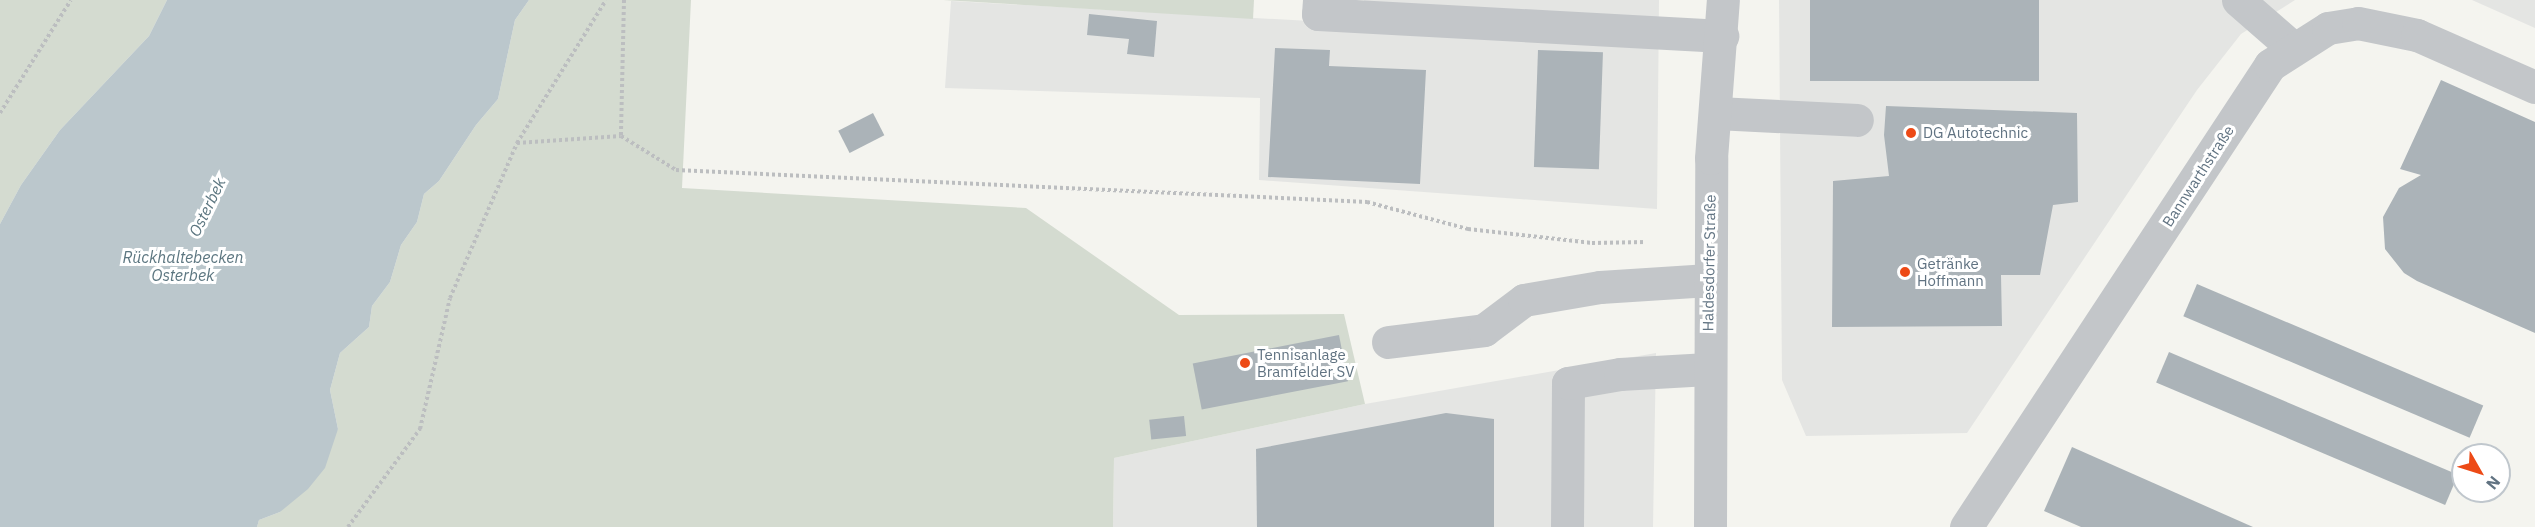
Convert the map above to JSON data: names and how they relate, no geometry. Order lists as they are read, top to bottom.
{
  "streets": {
    "street": ["Bannwarthstraße", "Haldesdorfer Straße"]
  },
  "water": ["Osterbek", "Rückhaltebecken Osterbek"],
  "places": ["DG Autotechnic", "Getränke Hoffmann", "Tennisanlage Bramfelder SV"],
  "north": "bottom right"
}
